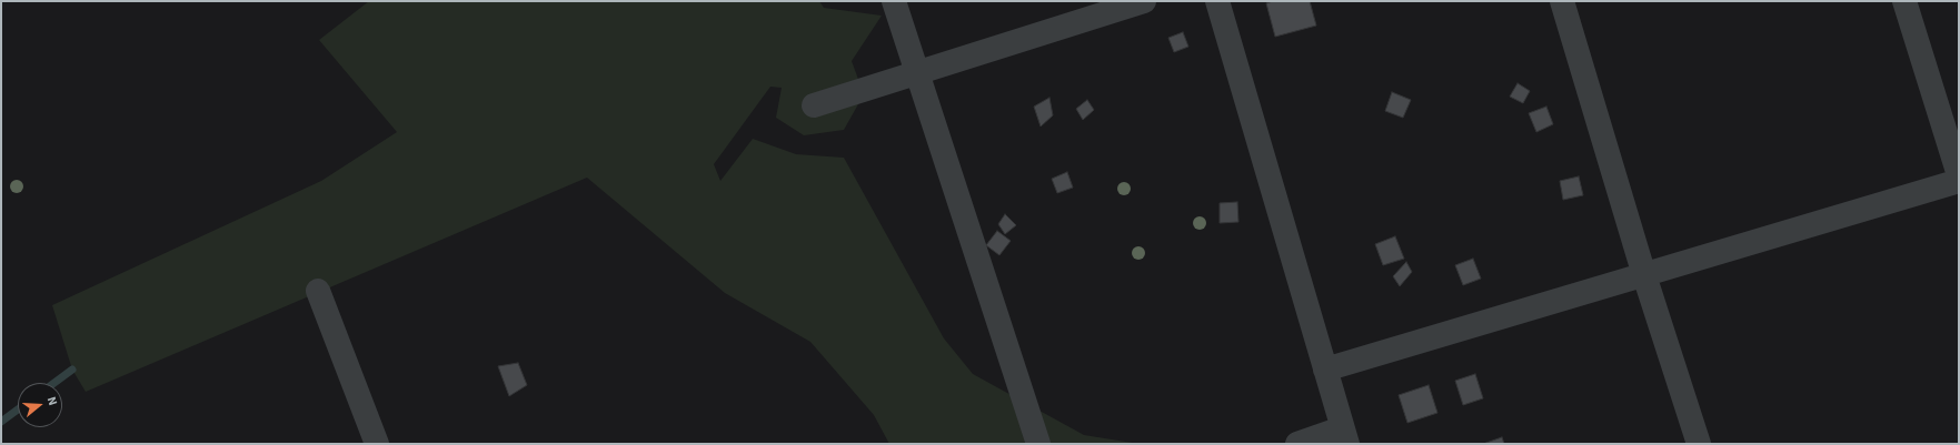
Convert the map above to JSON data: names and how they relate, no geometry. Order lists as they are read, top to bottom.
{
  "north": "right"
}
